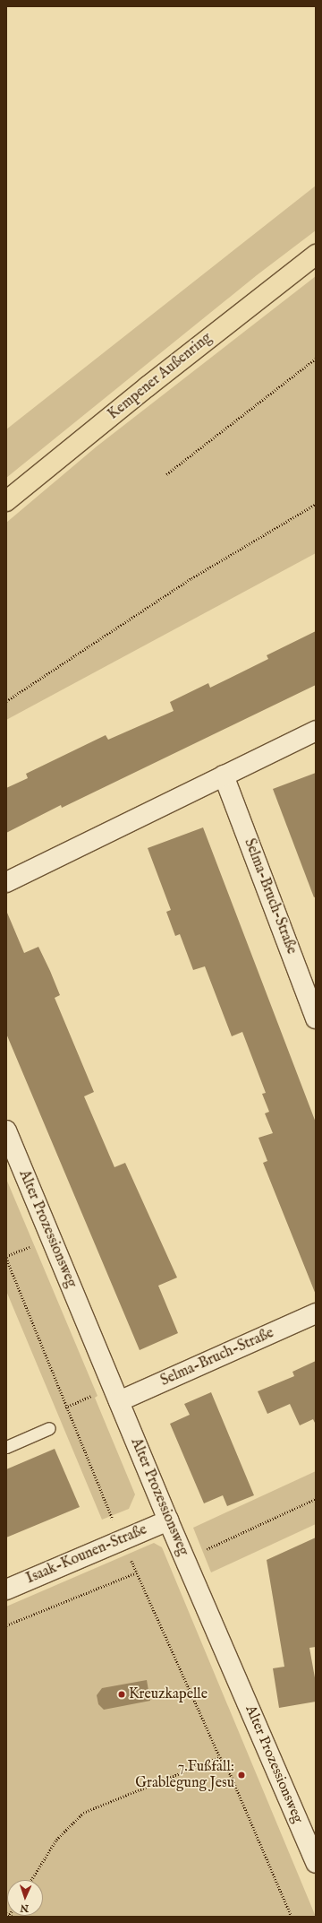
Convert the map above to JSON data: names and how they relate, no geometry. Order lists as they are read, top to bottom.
{
  "streets": {
    "main road": ["Kempener Außenring"],
    "street": ["Selma-Bruch-Straße", "Alter Prozessionsweg", "Isaak-Kounen-Straße"]
  },
  "crossings": [
    ["Selma-Bruch-Straße", "Alter Prozessionsweg"],
    ["Alter Prozessionsweg", "Isaak-Kounen-Straße"]
  ],
  "places": ["Kreuzkapelle", "7.Fußfall: Grablegung Jesu"],
  "north": "bottom"
}
